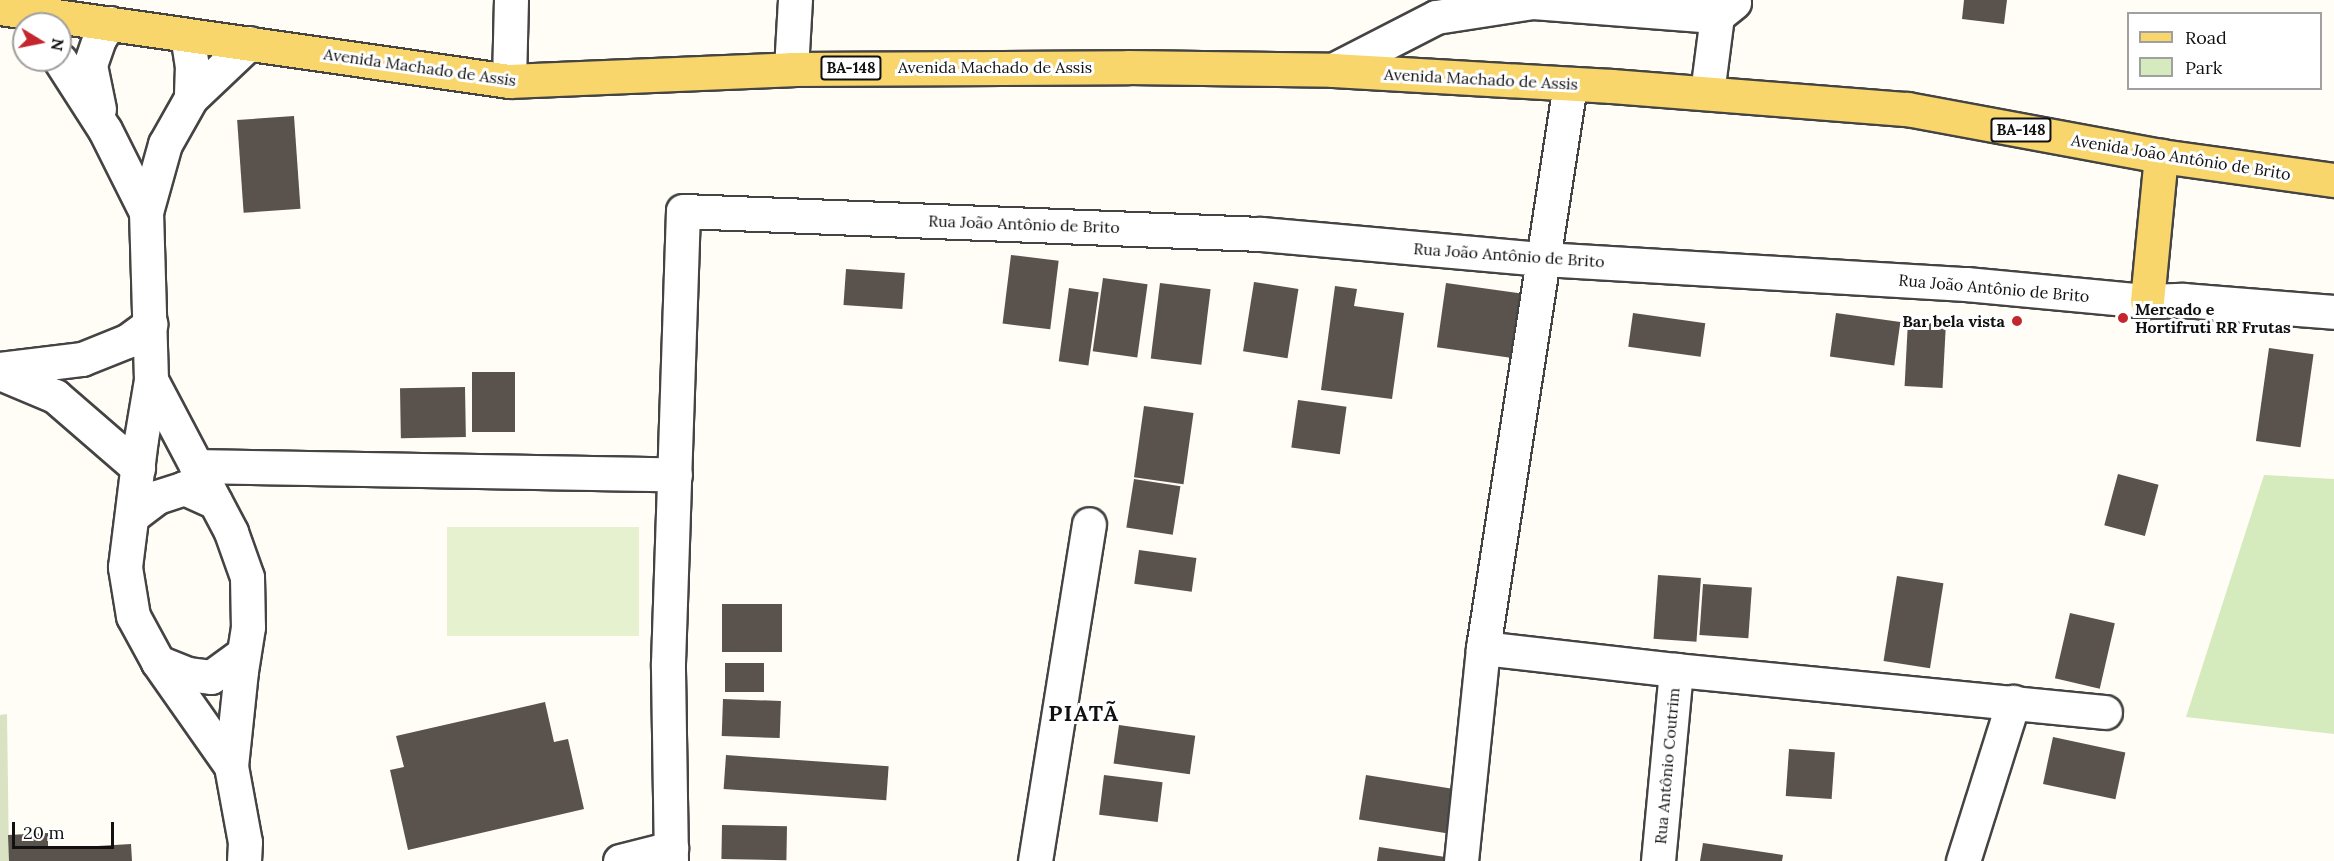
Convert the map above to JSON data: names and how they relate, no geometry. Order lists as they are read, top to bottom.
{
  "streets": {
    "main road": ["Avenida Machado de Assis", "BA-148", "Avenida João Antônio de Brito"],
    "street": ["Rua João Antônio de Brito", "Rua Antônio Coutrim"]
  },
  "crossings": [
    ["Avenida Machado de Assis", "Avenida João Antônio de Brito"]
  ],
  "districts": ["PIATÃ"],
  "places": ["Mercado e Hortifruti RR Frutas", "Bar bela vista"],
  "legend": ["Road", "Park"],
  "scale_bar": "20 m",
  "north": "right"
}
